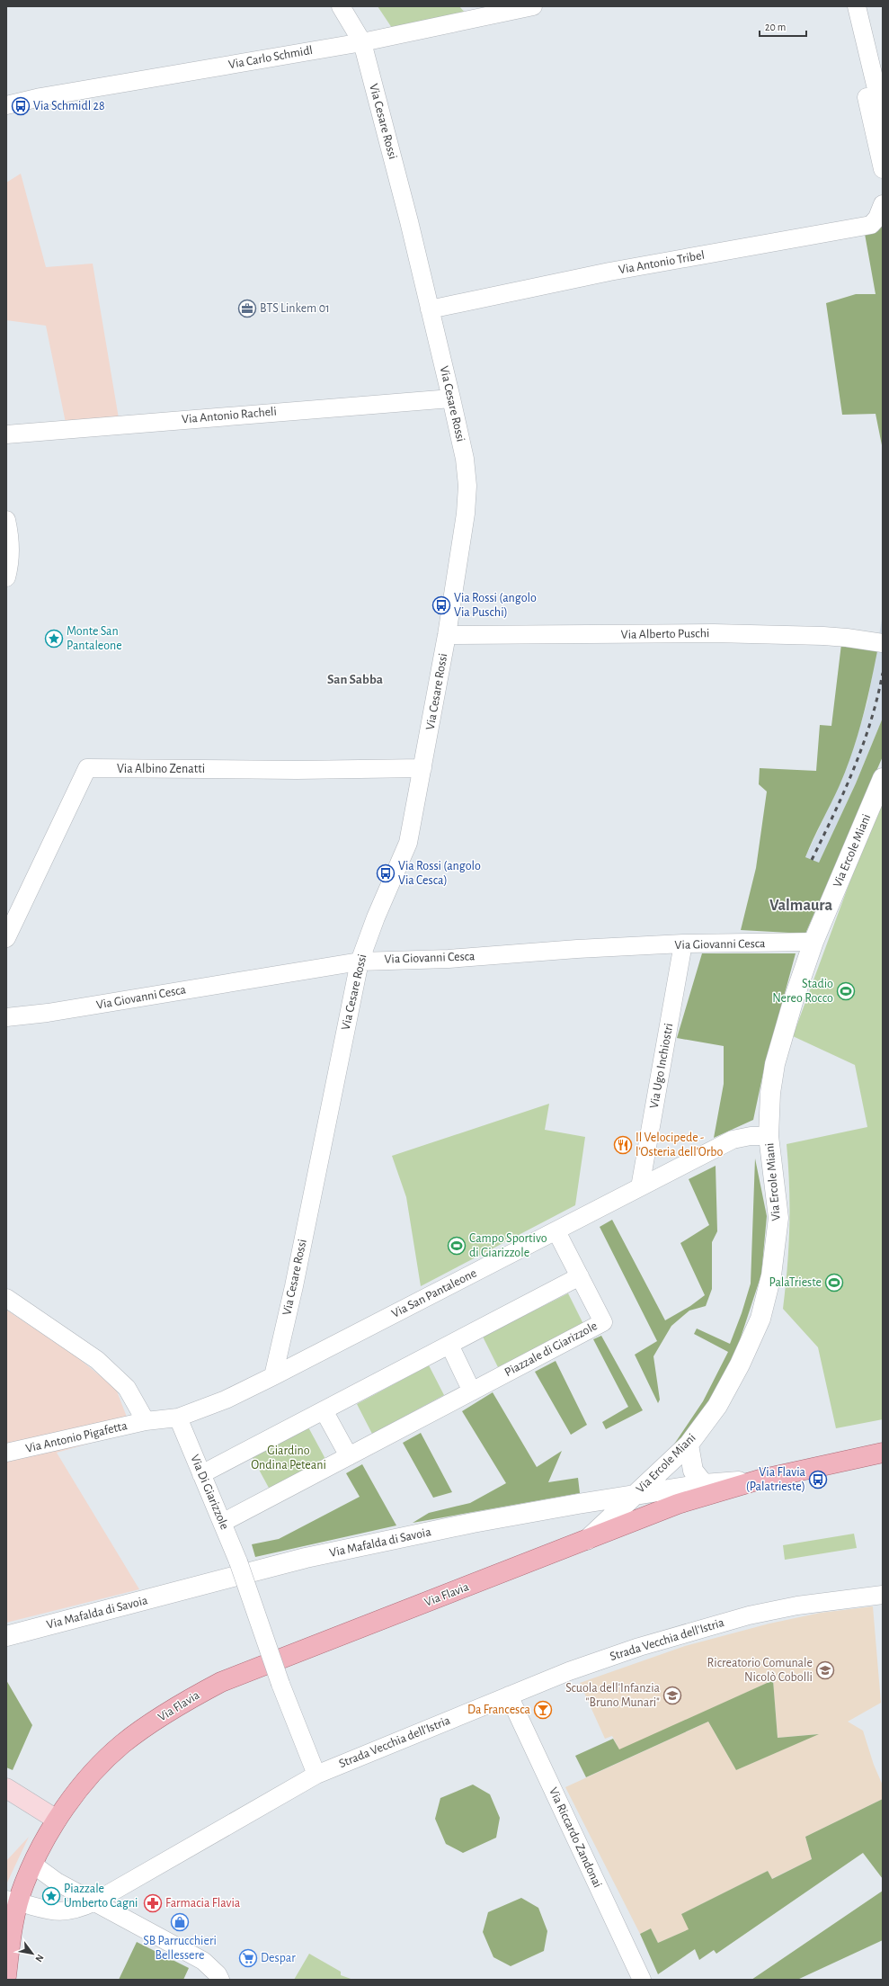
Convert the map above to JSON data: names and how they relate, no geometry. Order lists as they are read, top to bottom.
{
  "streets": {
    "main road": ["Via Flavia"],
    "street": [
      "Via Carlo Schmidl",
      "Via Cesare Rossi",
      "Via Antonio Tribel",
      "Via Antonio Racheli",
      "Via Alberto Puschi",
      "Via Albino Zenatti",
      "Via Ercole Miani",
      "Via Giovanni Cesca",
      "Via Ugo Inchiostri",
      "Via San Pantaleone",
      "Piazzale di Giarizzole",
      "Via Antonio Pigafetta",
      "Via Di Giarizzole",
      "Via Mafalda di Savoia",
      "Strada Vecchia dell'Istria",
      "Via Riccardo Zandonai"
    ]
  },
  "crossings": [
    ["Via Carlo Schmidl", "Via Cesare Rossi"],
    ["Via Cesare Rossi", "Via Antonio Tribel"],
    ["Via Cesare Rossi", "Via Antonio Racheli"],
    ["Via Cesare Rossi", "Via Alberto Puschi"],
    ["Via Cesare Rossi", "Via Albino Zenatti"],
    ["Via Cesare Rossi", "Via Giovanni Cesca"],
    ["Via Cesare Rossi", "Via San Pantaleone"],
    ["Via Ercole Miani", "Via Giovanni Cesca"],
    ["Via Ercole Miani", "Via San Pantaleone"],
    ["Via Ercole Miani", "Via Mafalda di Savoia"],
    ["Via Ercole Miani", "Via Flavia"],
    ["Via Giovanni Cesca", "Via Ugo Inchiostri"],
    ["Via Ugo Inchiostri", "Via San Pantaleone"],
    ["Via San Pantaleone", "Piazzale di Giarizzole"],
    ["Via San Pantaleone", "Via Di Giarizzole"],
    ["Piazzale di Giarizzole", "Via Di Giarizzole"],
    ["Via Di Giarizzole", "Strada Vecchia dell'Istria"],
    ["Via Mafalda di Savoia", "Via Flavia"],
    ["Strada Vecchia dell'Istria", "Via Riccardo Zandonai"]
  ],
  "districts": ["San Sabba", "Valmaura"],
  "parks": ["Giardino Ondina Peteani"],
  "places": {
    "bus stop": [
      "Via Schmidl 28",
      "Via Rossi (angolo Via Puschi)",
      "Via Rossi (angolo Via Cesca)",
      "Via Flavia (Palatrieste)"
    ],
    "office": ["BTS Linkem 01"],
    "place": ["Monte San Pantaleone", "Piazzale Umberto Cagni"],
    "sports": ["Stadio Nereo Rocco", "Campo Sportivo di Giarizzole", "PalaTrieste"],
    "restaurant": ["Il Velocipede - l'Osteria dell'Orbo"],
    "school or university": ["Ricreatorio Comunale Nicolò Cobolli", "Scuola dell'Infanzia \"Bruno Munari\""],
    "bar": ["Da Francesca"],
    "pharmacy": ["Farmacia Flavia"],
    "shop": ["SB Parrucchieri Bellessere"],
    "supermarket": ["Despar"]
  },
  "scale_bar": "20 m",
  "north": "bottom right"
}
